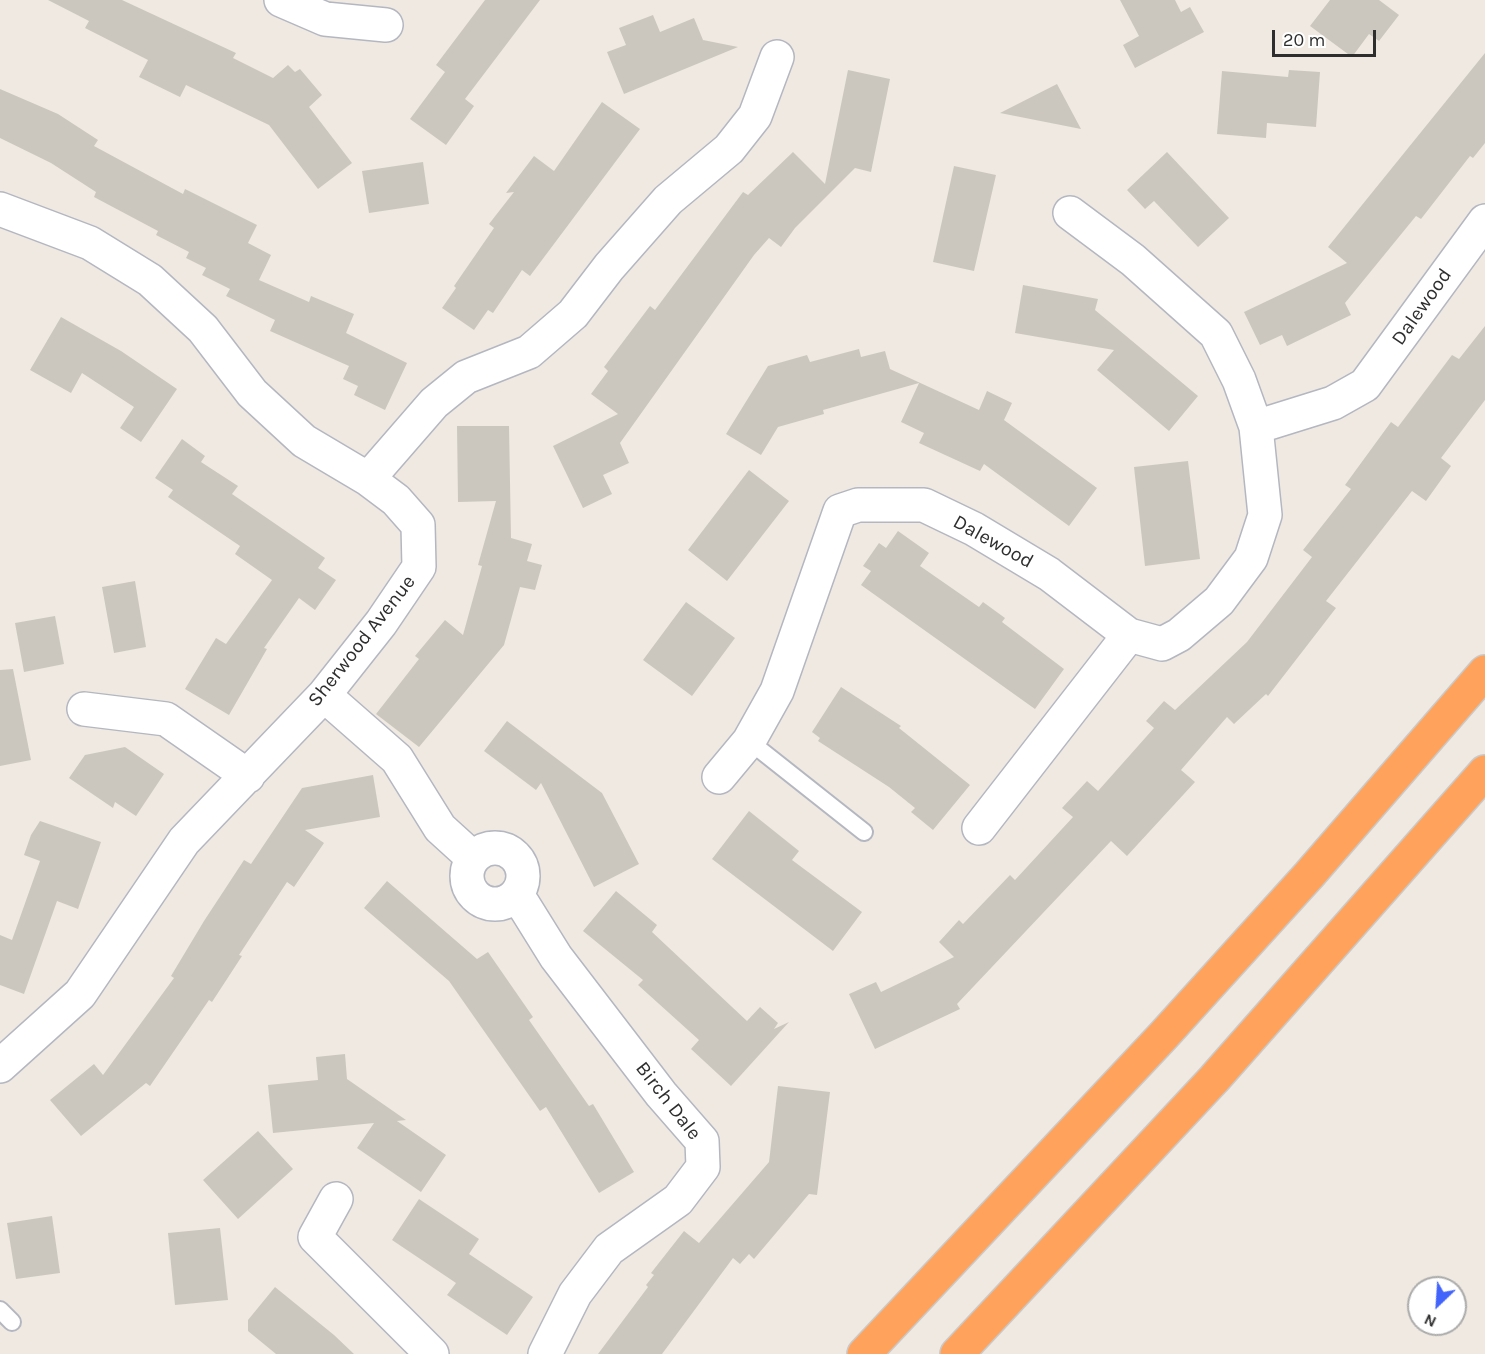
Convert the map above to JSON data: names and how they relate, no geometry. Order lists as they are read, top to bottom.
{
  "streets": {
    "street": ["Dalewood", "Sherwood Avenue", "Birch Dale"]
  },
  "crossings": [
    ["Sherwood Avenue", "Birch Dale"]
  ],
  "scale_bar": "20 m",
  "north": "bottom left"
}
